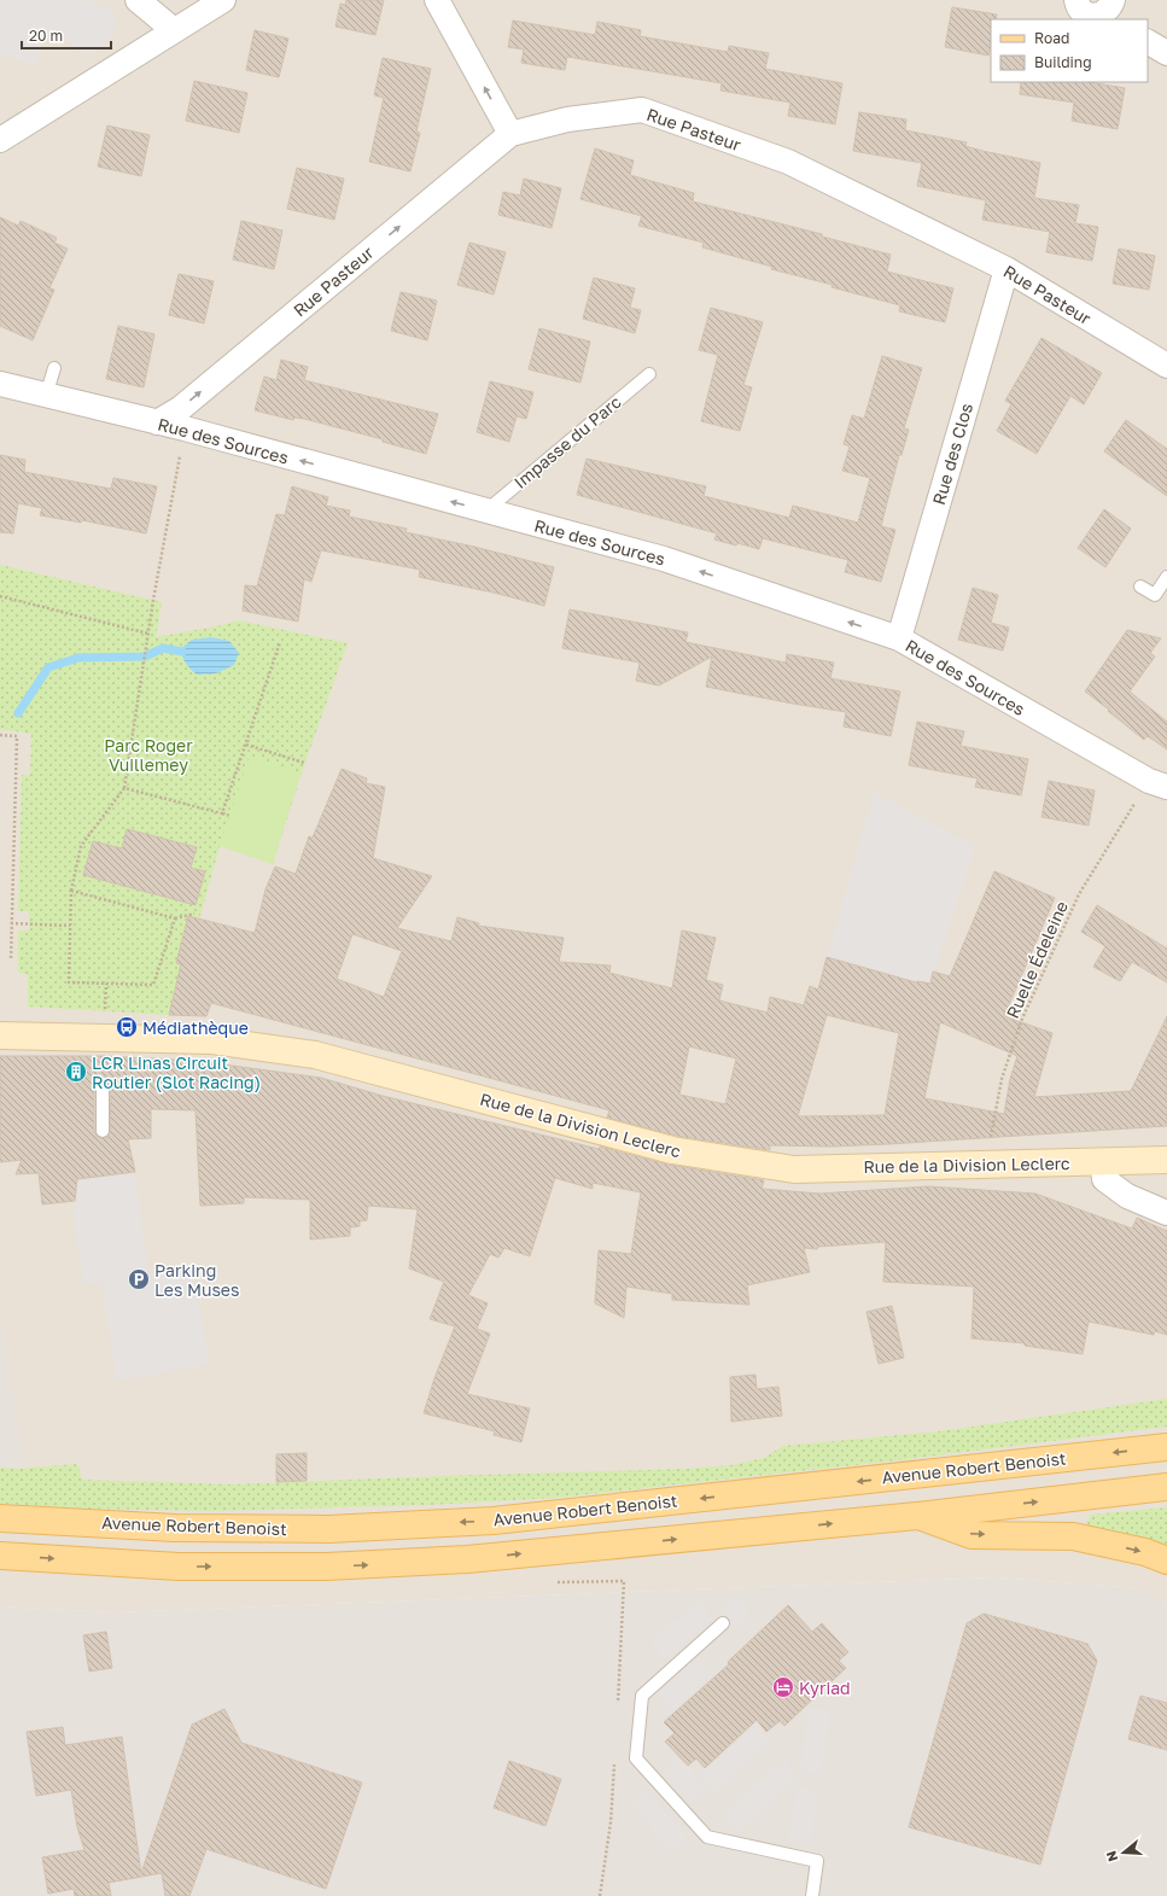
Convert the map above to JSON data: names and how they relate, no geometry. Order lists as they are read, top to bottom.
{
  "streets": {
    "main road": ["Avenue Robert Benoist"],
    "street": [
      "Rue Pasteur",
      "Rue des Sources",
      "Rue des Clos",
      "Rue de la Division Leclerc"
    ],
    "lane": ["Impasse du Parc"],
    "path": ["Ruelle Édeleine"]
  },
  "crossings": [
    ["Rue Pasteur", "Rue des Sources"],
    ["Rue Pasteur", "Rue des Clos"],
    ["Rue des Sources", "Impasse du Parc"],
    ["Rue des Sources", "Rue des Clos"],
    ["Rue des Sources", "Ruelle Édeleine"],
    ["Ruelle Édeleine", "Rue de la Division Leclerc"]
  ],
  "one_way": ["Rue Pasteur", "Rue des Sources"],
  "parks": ["Parc Roger Vuillemey"],
  "places": {
    "bus stop": ["Médiathèque"],
    "building": ["LCR Linas Circuit Routier (Slot Racing)"],
    "parking": ["Parking Les Muses"],
    "hotel": ["Kyriad"]
  },
  "legend": ["Road", "Building"],
  "scale_bar": "20 m",
  "north": "left"
}
